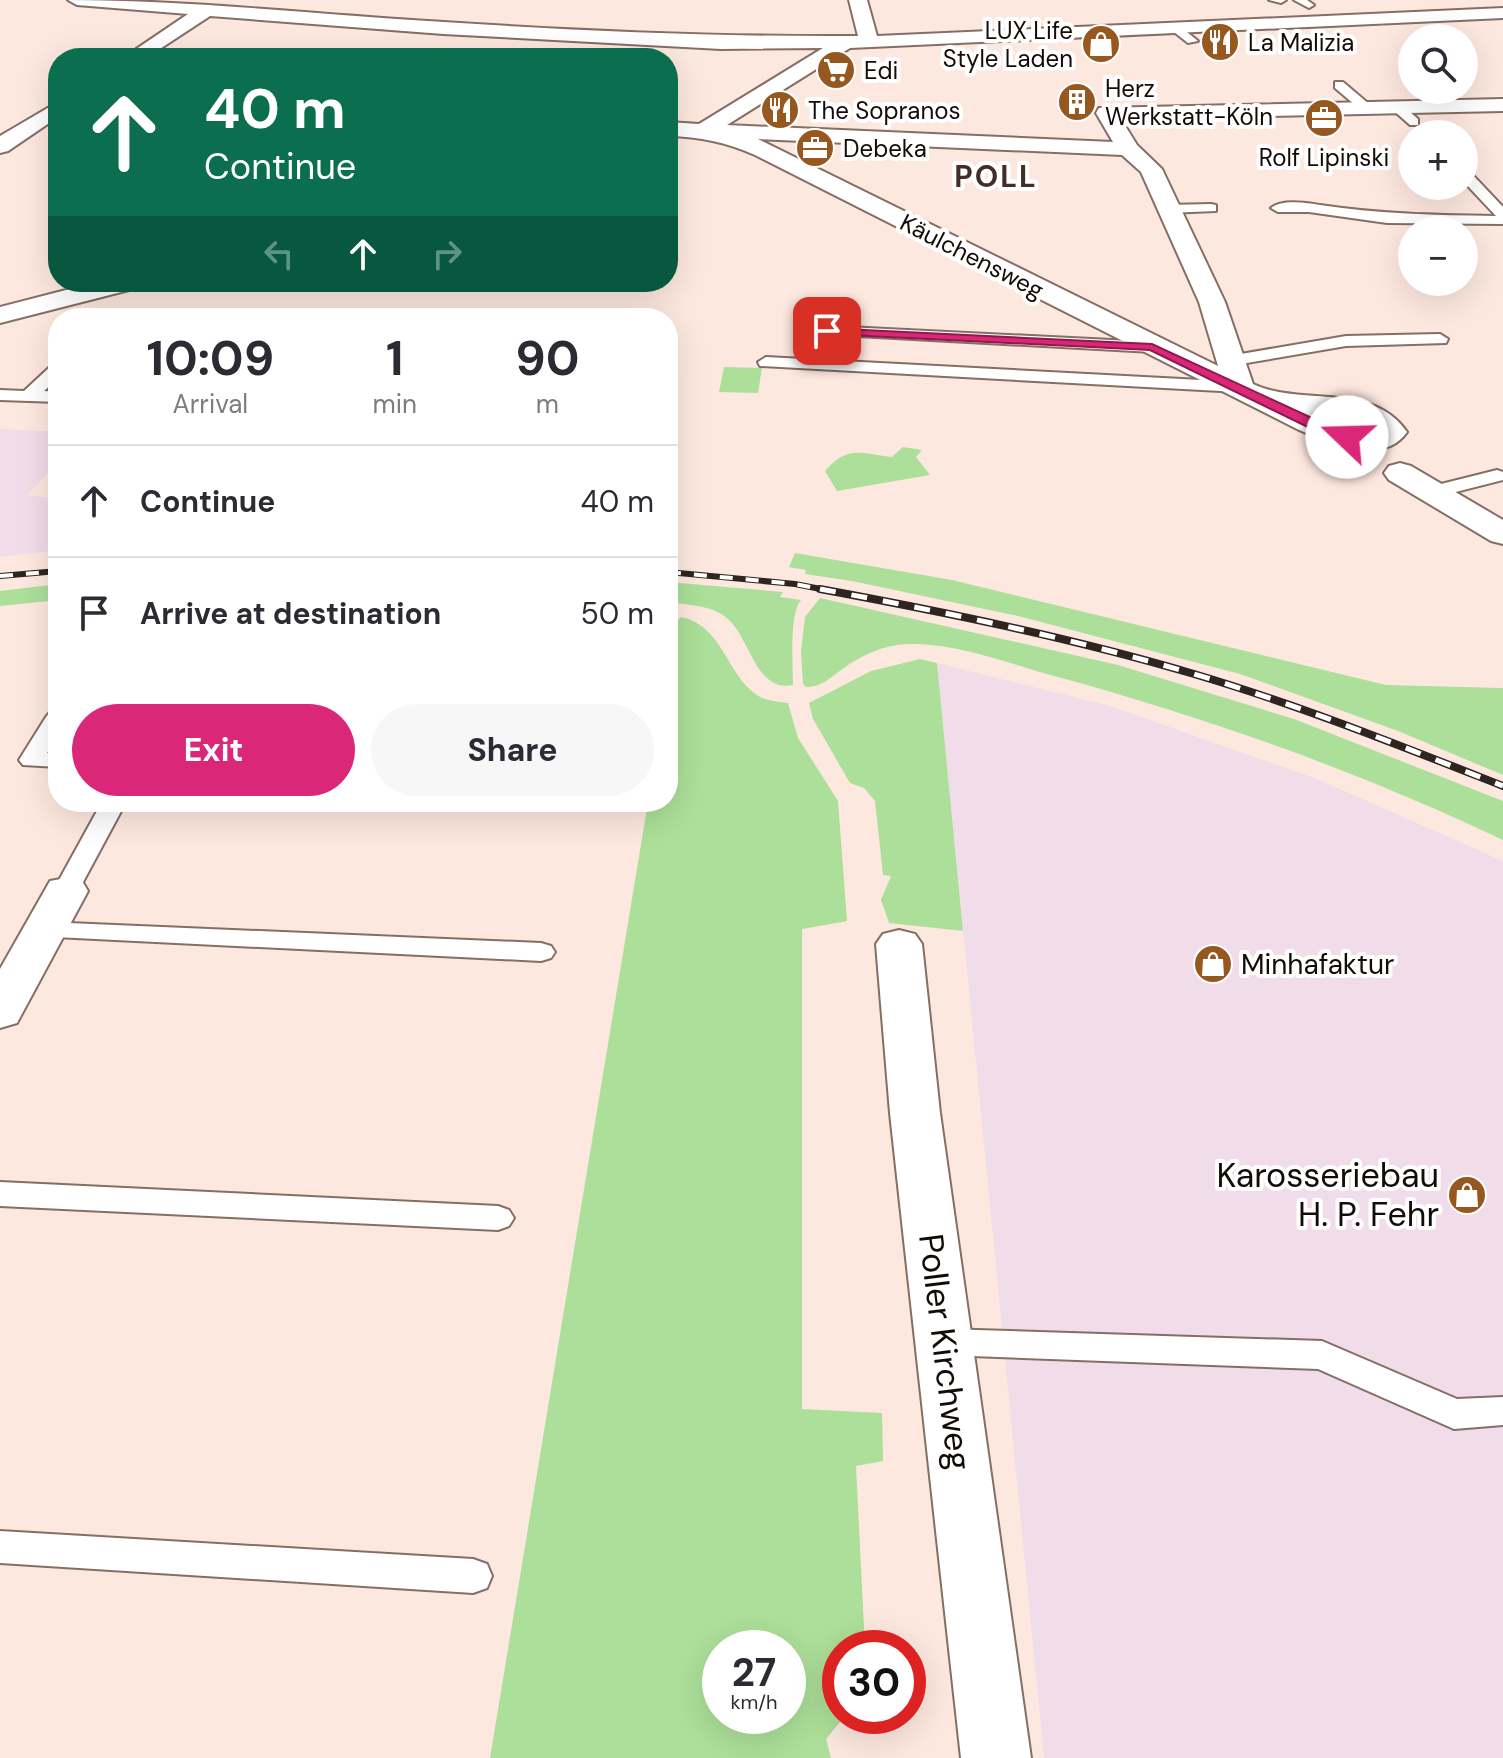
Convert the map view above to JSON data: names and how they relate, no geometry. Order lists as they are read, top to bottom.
{
  "streets": {
    "street": ["Käulchensweg", "Poller Kirchweg"]
  },
  "districts": ["POLL"],
  "places": {
    "restaurant": ["La Malizia", "The Sopranos"],
    "shop": ["LUX Life Style Laden", "Minhafaktur", "Karosseriebau H. P. Fehr"],
    "supermarket": ["Edi"],
    "building": ["Herz Werkstatt-Köln"],
    "office": ["Rolf Lipinski", "Debeka"]
  },
  "page": {
    "map_buttons": ["+", "−"],
    "turn": ["40 m", "Continue"],
    "eta": [
      "10:09",
      "Arrival",
      "1",
      "min",
      "90",
      "m"
    ],
    "list": [
      {
        "name": "Continue",
        "value": "40 m"
      },
      {
        "name": "Arrive at destination",
        "value": "50 m"
      }
    ],
    "buttons": ["Exit", "Share"],
    "speed": "27 km/h",
    "limit": "30"
  }
}
